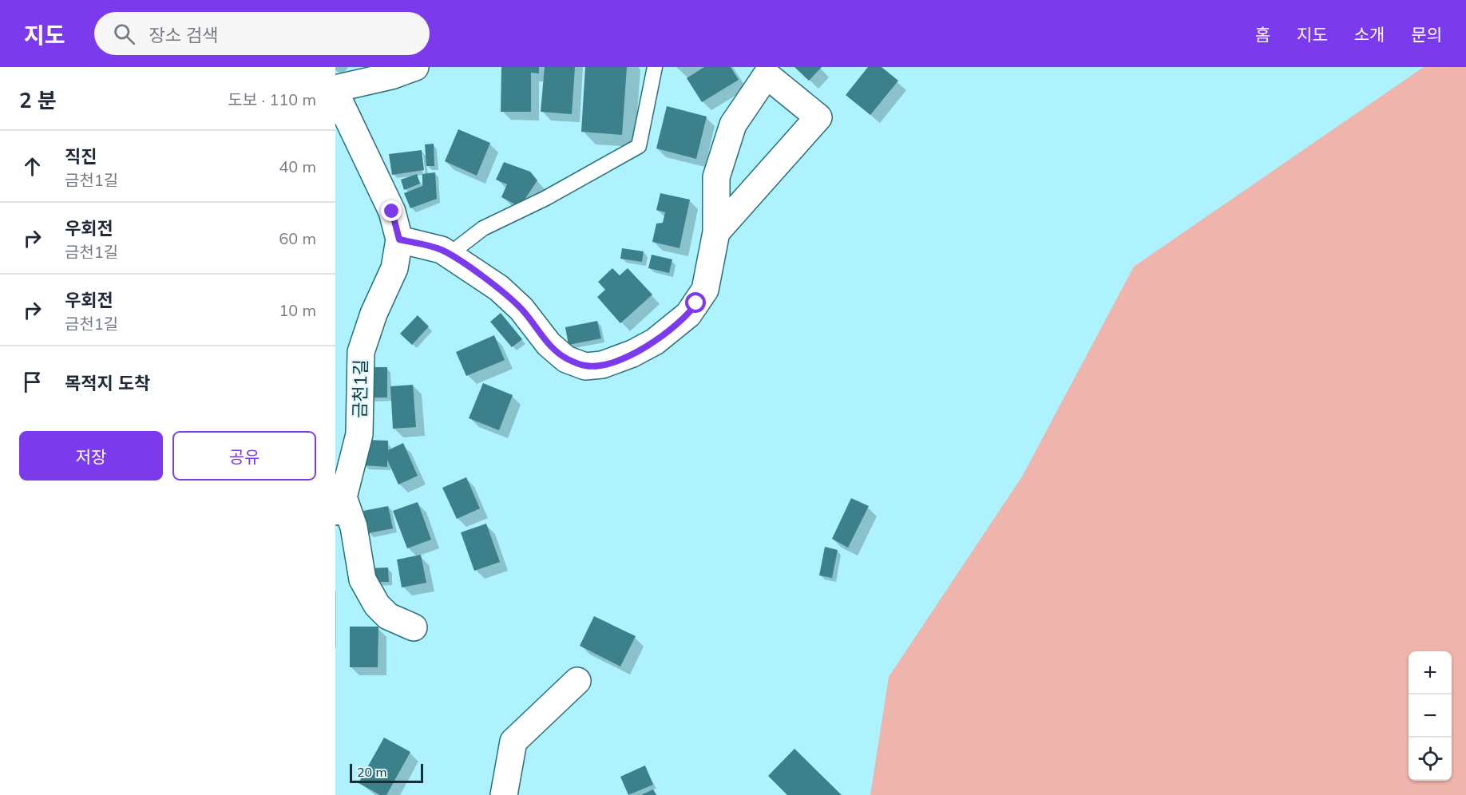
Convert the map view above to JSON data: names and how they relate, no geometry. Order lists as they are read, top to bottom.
{
  "streets": {
    "street": ["금천1길"]
  },
  "scale_bar": "20 m",
  "page": {
    "header": "지도",
    "search": "장소 검색",
    "nav": [
      "홈",
      "지도",
      "소개",
      "문의"
    ],
    "heading": ["2 분", "도보 · 110 m"],
    "list": [
      ["직진", "금천1길", "40 m"],
      ["우회전", "금천1길", "60 m"],
      ["우회전", "금천1길", "10 m"],
      "목적지 도착"
    ],
    "buttons": ["저장", "공유"],
    "map_buttons": ["+", "−"],
    "scale": "20 m"
  }
}
